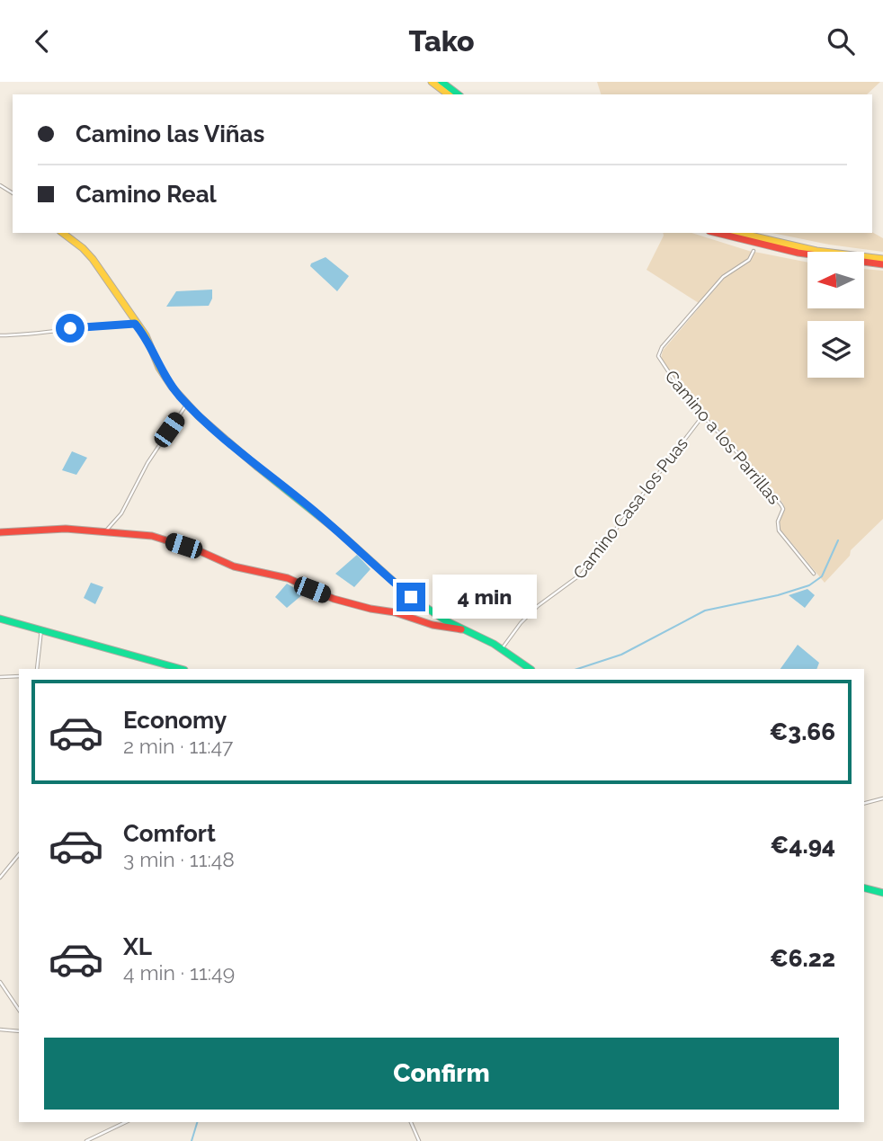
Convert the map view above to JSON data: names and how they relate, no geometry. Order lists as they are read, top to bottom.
{
  "streets": {
    "street": ["Camino a los Parrillas", "Camino Casa los Puas"]
  },
  "crossings": [
    ["Camino a los Parrillas", "Camino Casa los Puas"]
  ],
  "north": "left",
  "page": {
    "header": "Tako",
    "banner": ["Camino las Viñas", "Camino Real"],
    "bubble": "4 min",
    "list": [
      {
        "name": "Economy",
        "note": "2 min · 11:47",
        "value": "€3.66"
      },
      {
        "name": "Comfort",
        "note": "3 min · 11:48",
        "value": "€4.94"
      },
      {
        "name": "XL",
        "note": "4 min · 11:49",
        "value": "€6.22"
      }
    ],
    "buttons": "Confirm"
  }
}
